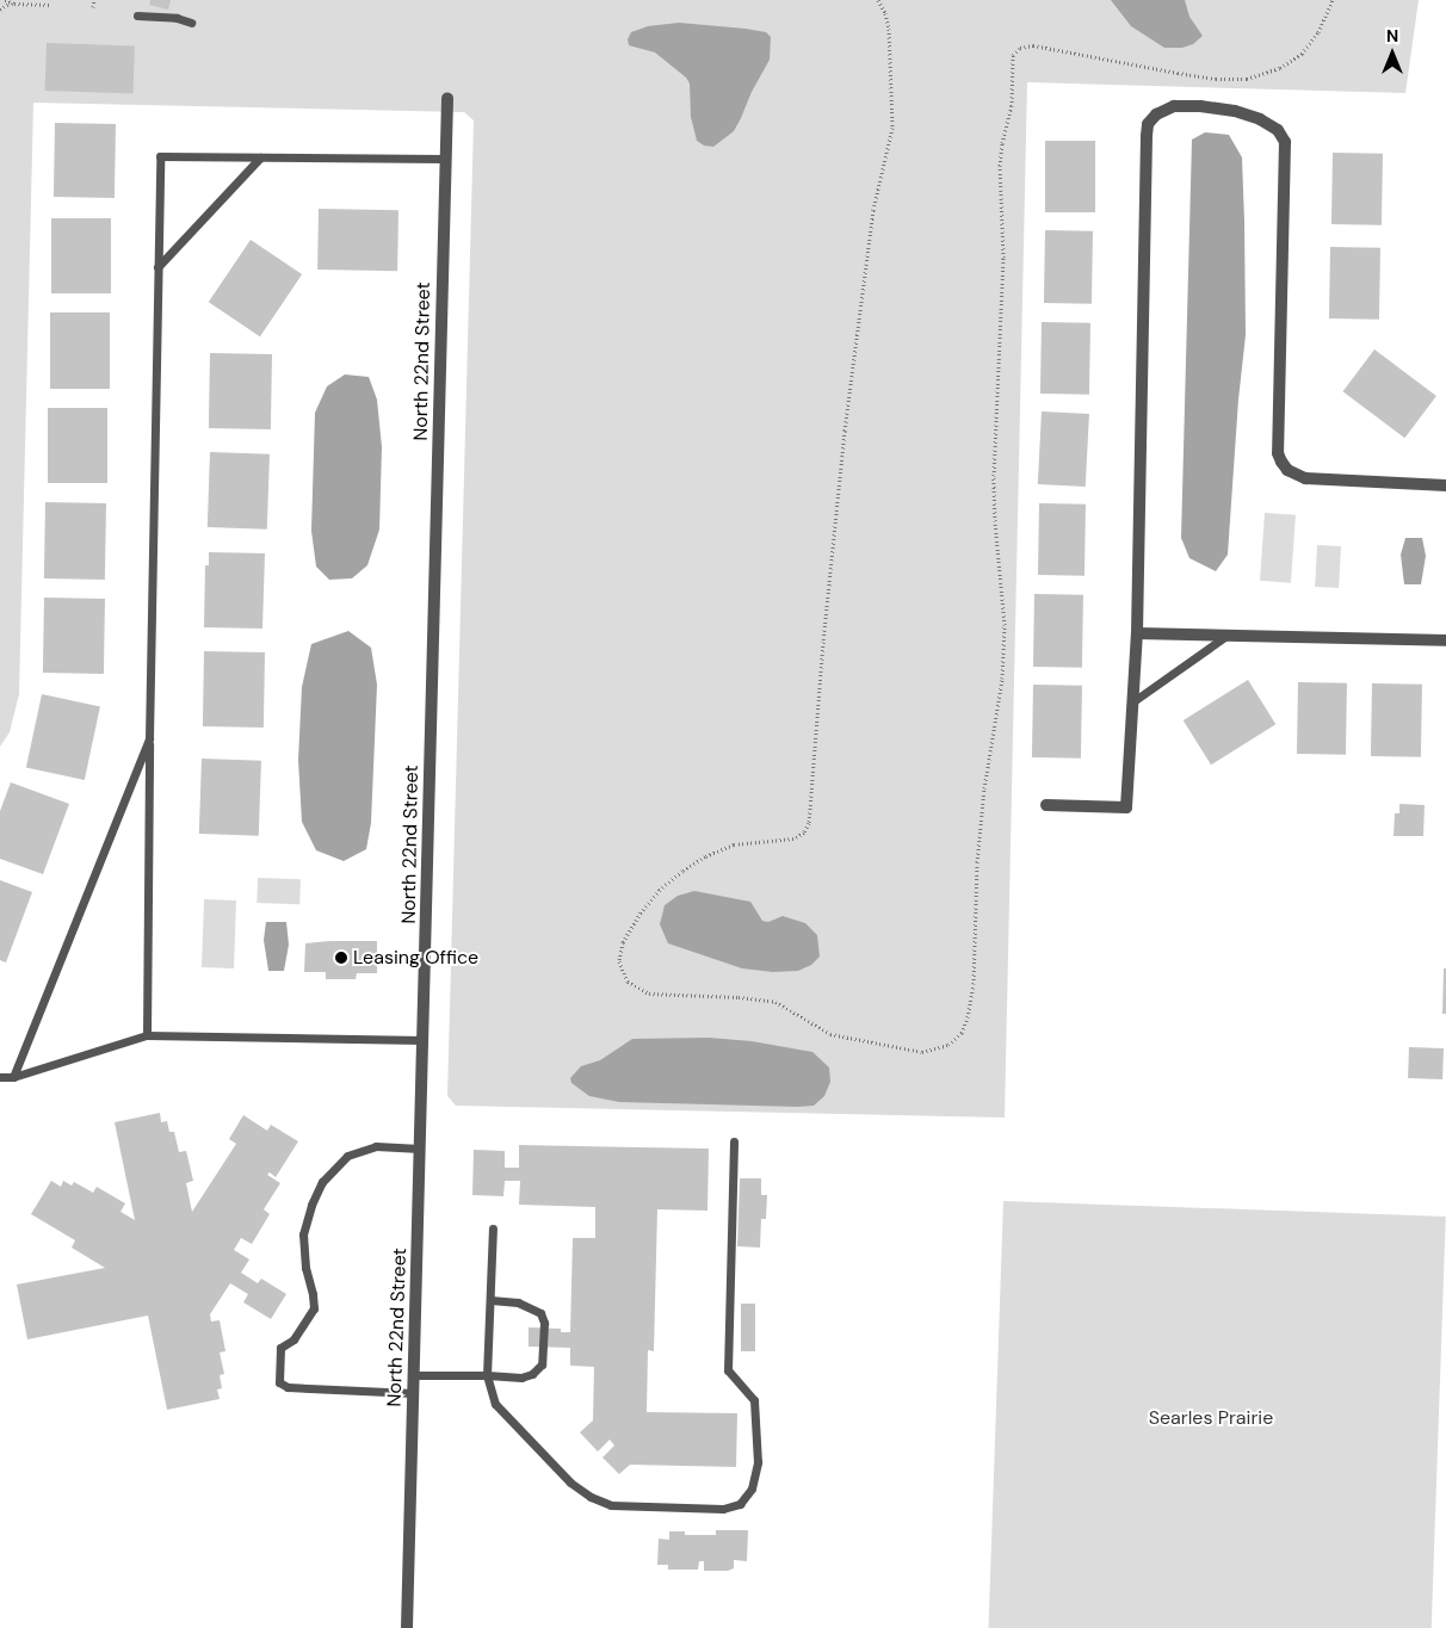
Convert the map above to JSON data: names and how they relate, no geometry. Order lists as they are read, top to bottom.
{
  "streets": {
    "street": ["North 22nd Street"]
  },
  "parks": ["Searles Prairie"],
  "places": ["Leasing Office"],
  "north": "top"
}
